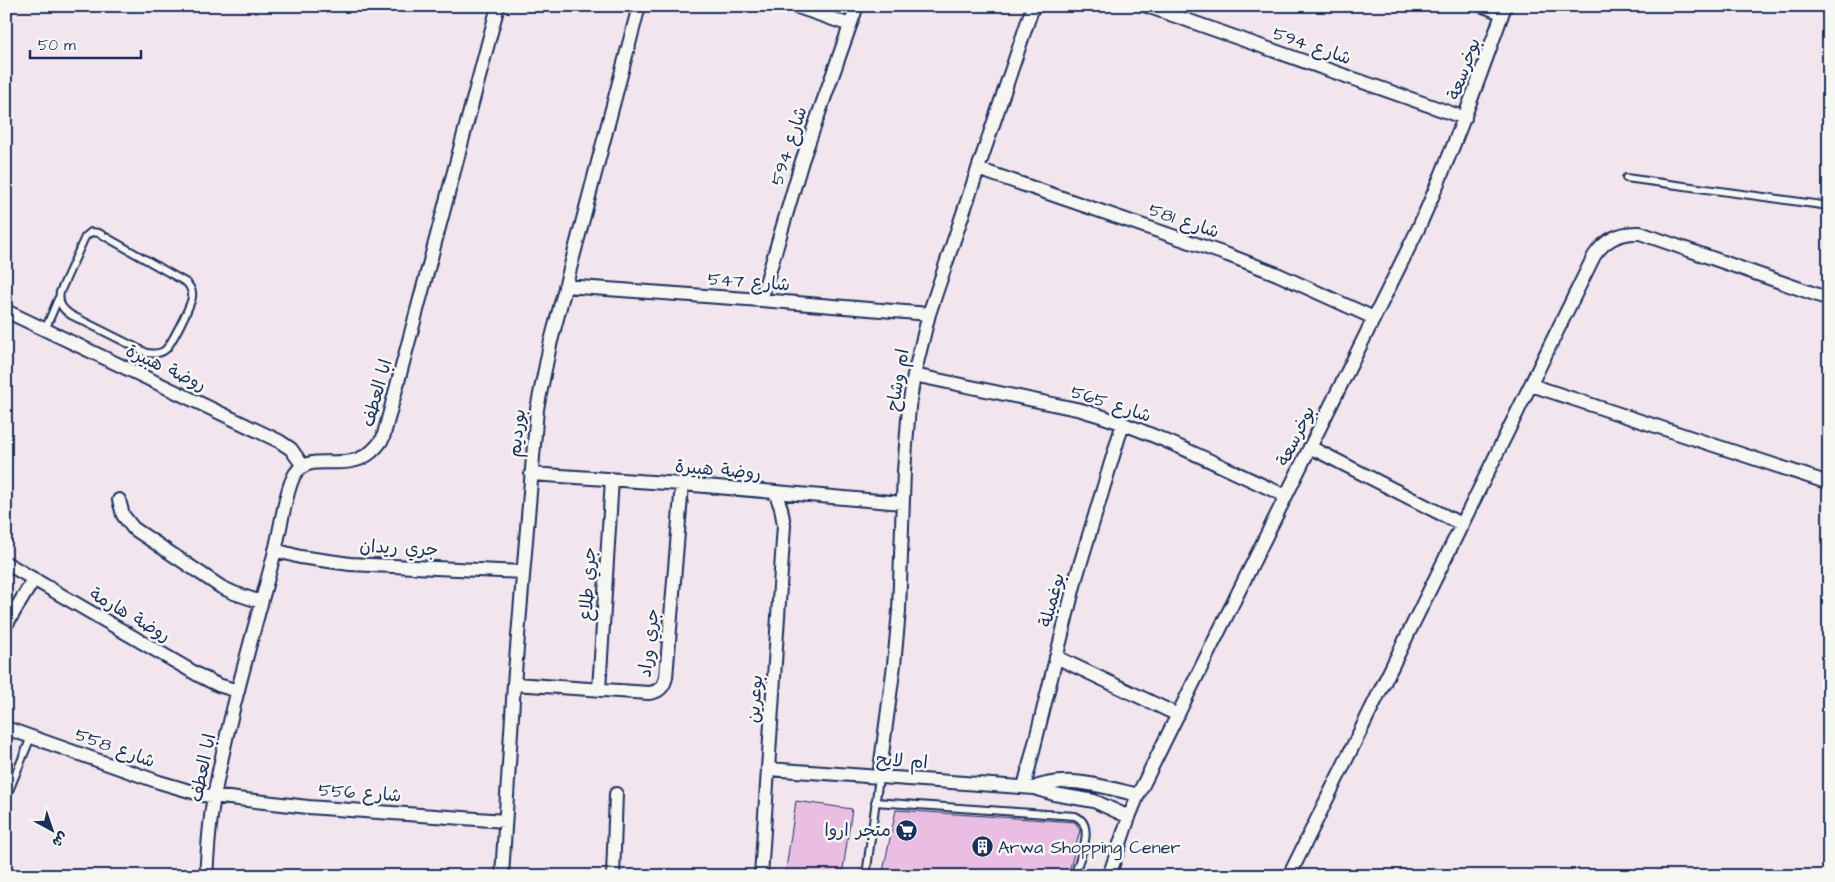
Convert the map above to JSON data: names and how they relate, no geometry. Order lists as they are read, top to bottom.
{
  "streets": {
    "street": [
      "شارع 594",
      "بوخرسعة",
      "شارع 581",
      "شارع 547",
      "روضة هبيرة",
      "ام وشاح",
      "ابا العطف",
      "شارع 565",
      "بورديم",
      "جري ريدان",
      "جري طلاع",
      "بوغميلة",
      "روضة هارمة",
      "جري وراد",
      "بوعرين",
      "شارع 558",
      "ام لايح",
      "شارع 556"
    ]
  },
  "crossings": [
    ["شارع 594", "بوخرسعة"],
    ["شارع 594", "شارع 547"],
    ["بوخرسعة", "شارع 581"],
    ["بوخرسعة", "شارع 565"],
    ["بوخرسعة", "ام لايح"],
    ["شارع 581", "ام وشاح"],
    ["شارع 547", "ام وشاح"],
    ["شارع 547", "بورديم"],
    ["روضة هبيرة", "ام وشاح"],
    ["روضة هبيرة", "ابا العطف"],
    ["روضة هبيرة", "بورديم"],
    ["روضة هبيرة", "جري طلاع"],
    ["روضة هبيرة", "جري وراد"],
    ["روضة هبيرة", "بوعرين"],
    ["ام وشاح", "شارع 565"],
    ["ام وشاح", "ام لايح"],
    ["ابا العطف", "جري ريدان"],
    ["ابا العطف", "روضة هارمة"],
    ["ابا العطف", "شارع 558"],
    ["ابا العطف", "شارع 556"],
    ["شارع 565", "بوغميلة"],
    ["بورديم", "جري ريدان"],
    ["بورديم", "جري وراد"],
    ["بورديم", "شارع 556"],
    ["جري طلاع", "جري وراد"],
    ["بوغميلة", "ام لايح"],
    ["بوعرين", "ام لايح"],
    ["شارع 558", "شارع 556"]
  ],
  "places": {
    "supermarket": ["متجر اروا"],
    "building": ["Arwa Shopping Cener"]
  },
  "scale_bar": "50 m",
  "north": "bottom right"
}
